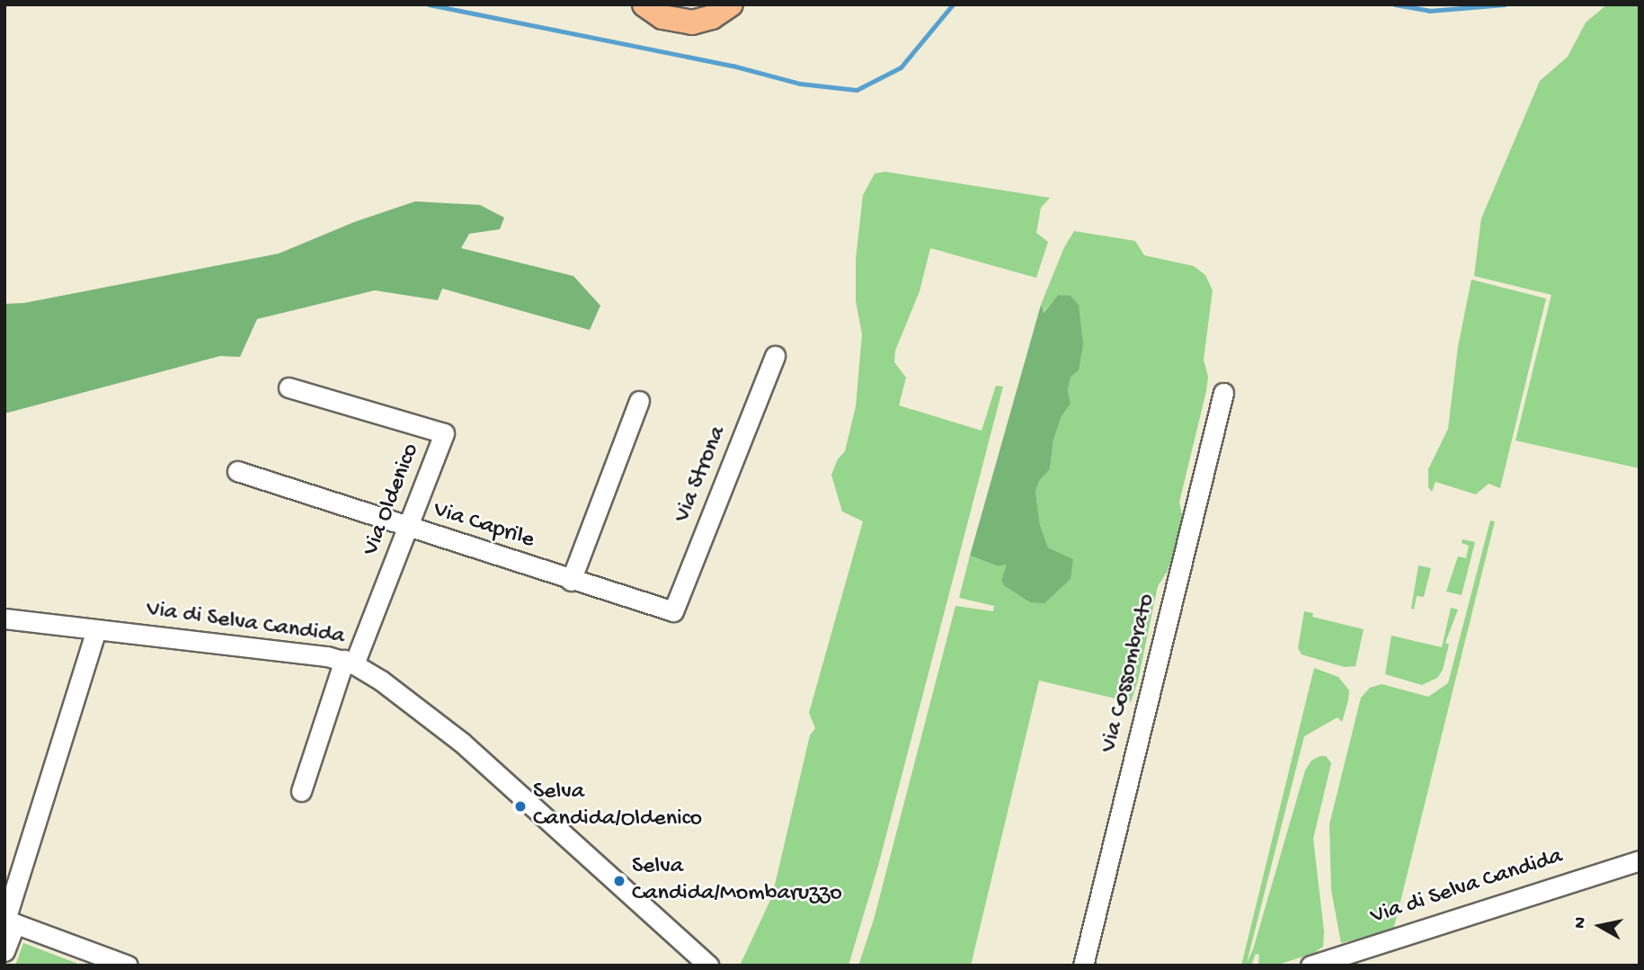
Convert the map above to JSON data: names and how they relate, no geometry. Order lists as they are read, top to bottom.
{
  "streets": {
    "street": [
      "Via Strona",
      "Via Oldenico",
      "Via Caprile",
      "Via di Selva Candida",
      "Via Cossombrato"
    ]
  },
  "crossings": [
    ["Via Strona", "Via Caprile"],
    ["Via Oldenico", "Via Caprile"],
    ["Via Oldenico", "Via di Selva Candida"]
  ],
  "places": ["Selva Candida/Oldenico", "Selva Candida/Mombaruzzo"],
  "north": "left"
}
